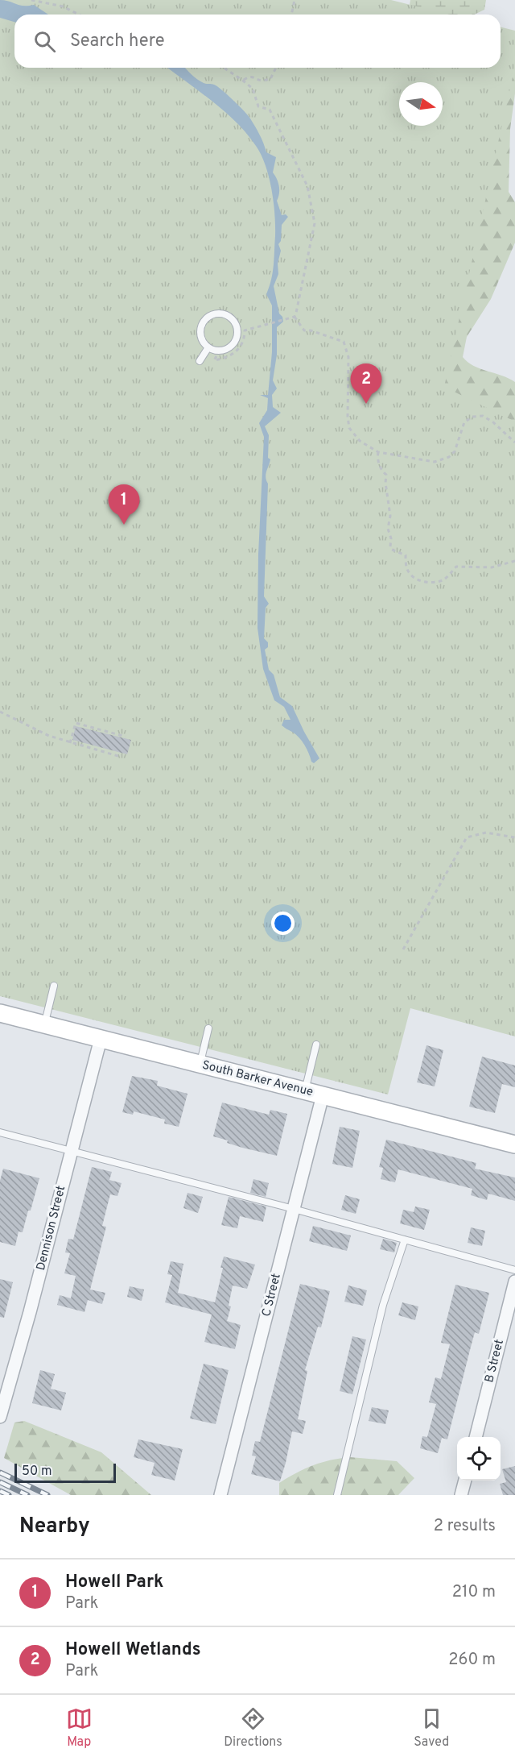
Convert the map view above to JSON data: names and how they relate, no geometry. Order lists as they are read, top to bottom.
{
  "streets": {
    "main road": ["South Barker Avenue"],
    "street": ["Dennison Street", "C Street", "B Street"]
  },
  "crossings": [
    ["South Barker Avenue", "Dennison Street"],
    ["South Barker Avenue", "C Street"]
  ],
  "scale_bar": "50 m",
  "north": "right",
  "page": {
    "search": "Search here",
    "pins": ["2", "1"],
    "scale": "50 m",
    "heading": ["Nearby", "2 results"],
    "list": [
      {
        "mark": "1",
        "name": "Howell Park",
        "note": "Park",
        "value": "210 m"
      },
      {
        "mark": "2",
        "name": "Howell Wetlands",
        "note": "Park",
        "value": "260 m"
      }
    ],
    "nav": ["Map", "Directions", "Saved"]
  }
}
